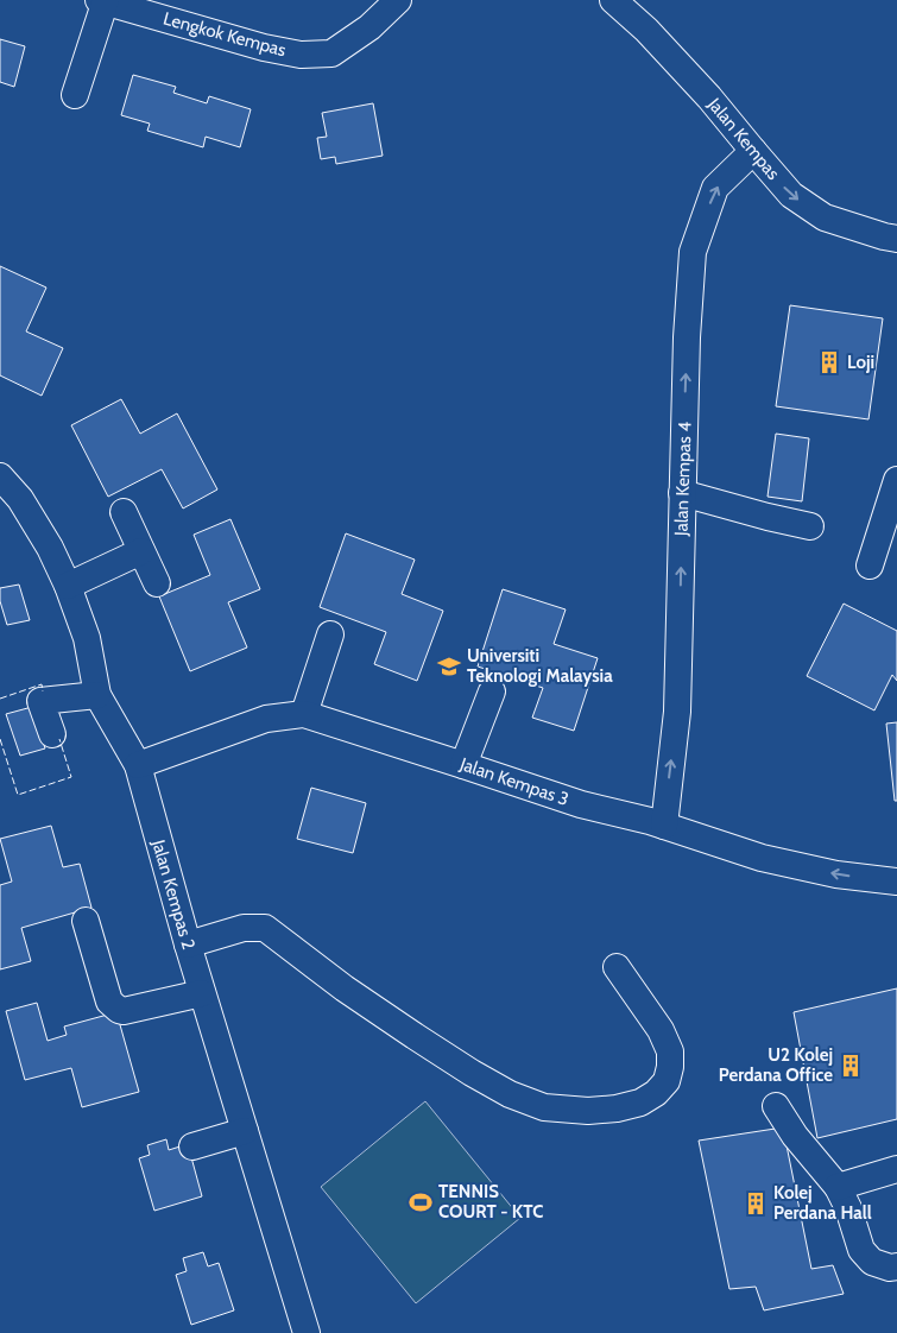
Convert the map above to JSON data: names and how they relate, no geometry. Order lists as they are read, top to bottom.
{
  "streets": {
    "street": [
      "Lengkok Kempas",
      "Jalan Kempas",
      "Jalan Kempas 4",
      "Jalan Kempas 3",
      "Jalan Kempas 2"
    ]
  },
  "crossings": [
    ["Jalan Kempas", "Jalan Kempas 4"],
    ["Jalan Kempas 4", "Jalan Kempas 3"],
    ["Jalan Kempas 3", "Jalan Kempas 2"]
  ],
  "one_way": ["Jalan Kempas", "Jalan Kempas 4"],
  "places": {
    "building": ["Loji", "U2 Kolej Perdana Office", "Kolej Perdana Hall"],
    "school or university": ["Universiti Teknologi Malaysia"],
    "sports": ["TENNIS COURT - KTC"]
  }
}
